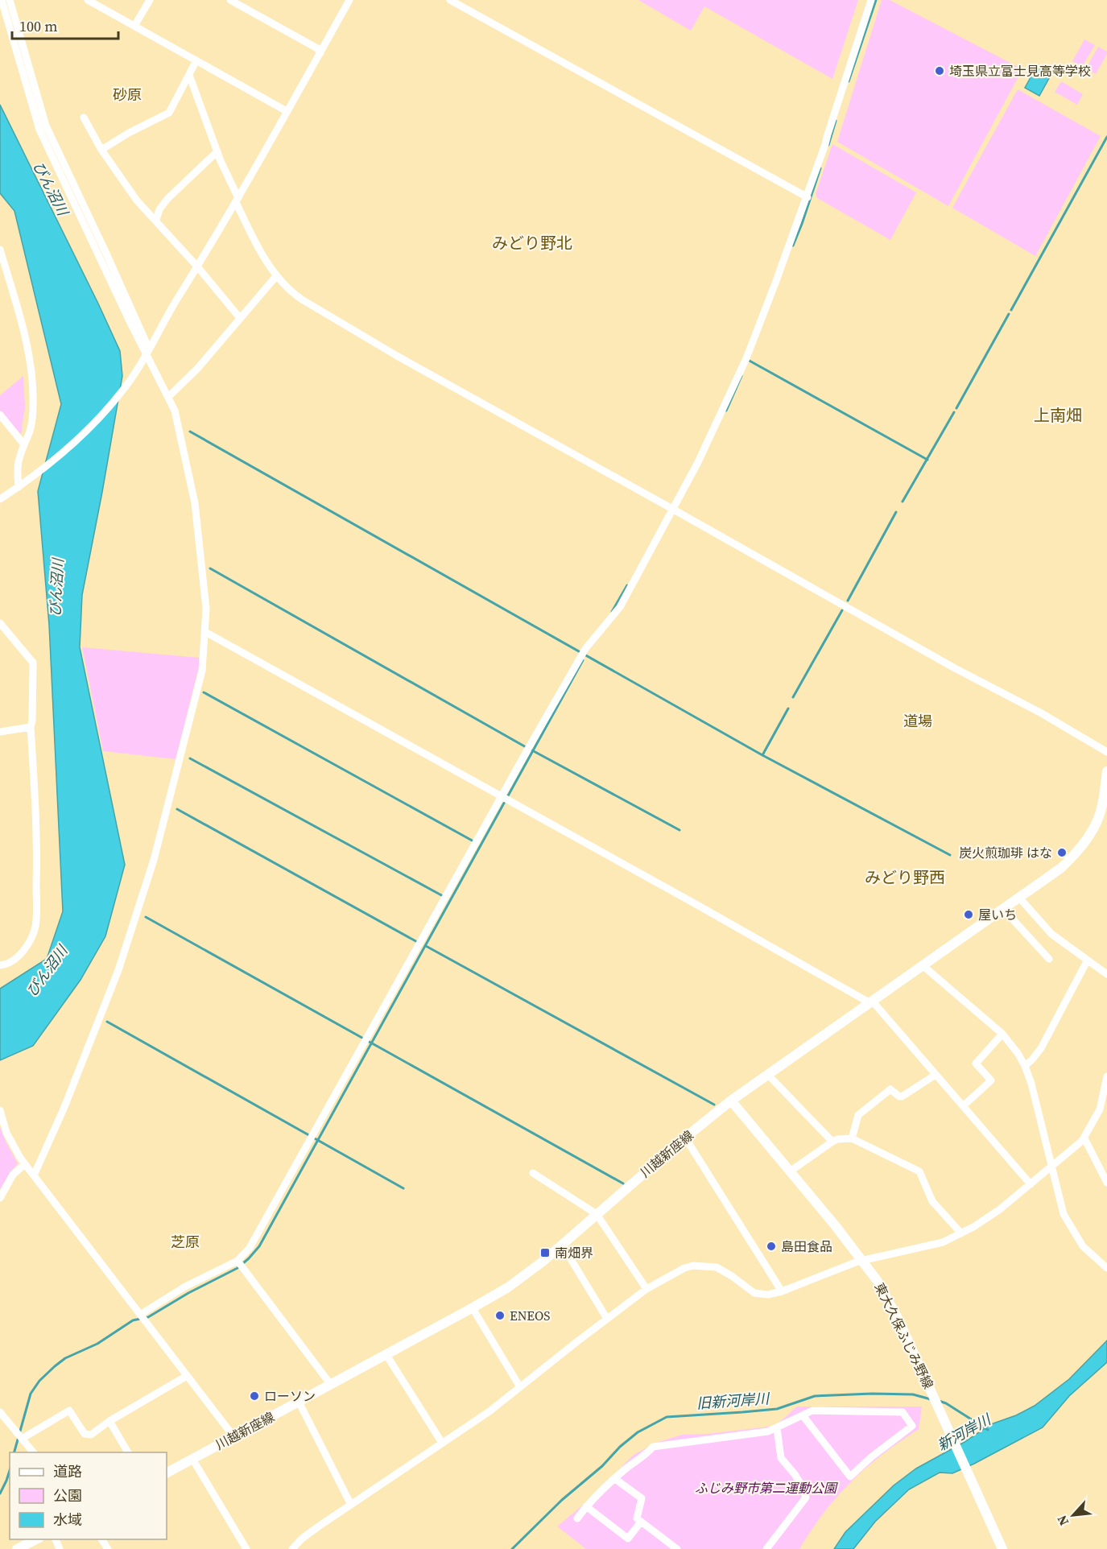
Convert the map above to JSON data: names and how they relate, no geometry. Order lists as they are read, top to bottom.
{
  "streets": {
    "main road": ["川越新座線", "東大久保ふじみ野線"]
  },
  "crossings": [
    ["川越新座線", "東大久保ふじみ野線"]
  ],
  "districts": [
    "砂原",
    "みどり野北",
    "上南畑",
    "道場",
    "みどり野西",
    "芝原"
  ],
  "water": ["びん沼川", "旧新河岸川", "新河岸川"],
  "parks": ["ふじみ野市第二運動公園"],
  "places": {
    "other": [
      "埼玉県立富士見高等学校",
      "炭火煎珈琲 はな",
      "屋いち",
      "島田食品",
      "ENEOS",
      "ローソン"
    ],
    "transit": ["南畑界"]
  },
  "legend": ["道路", "公園", "水域"],
  "scale_bar": "100 m",
  "north": "bottom left"
}
